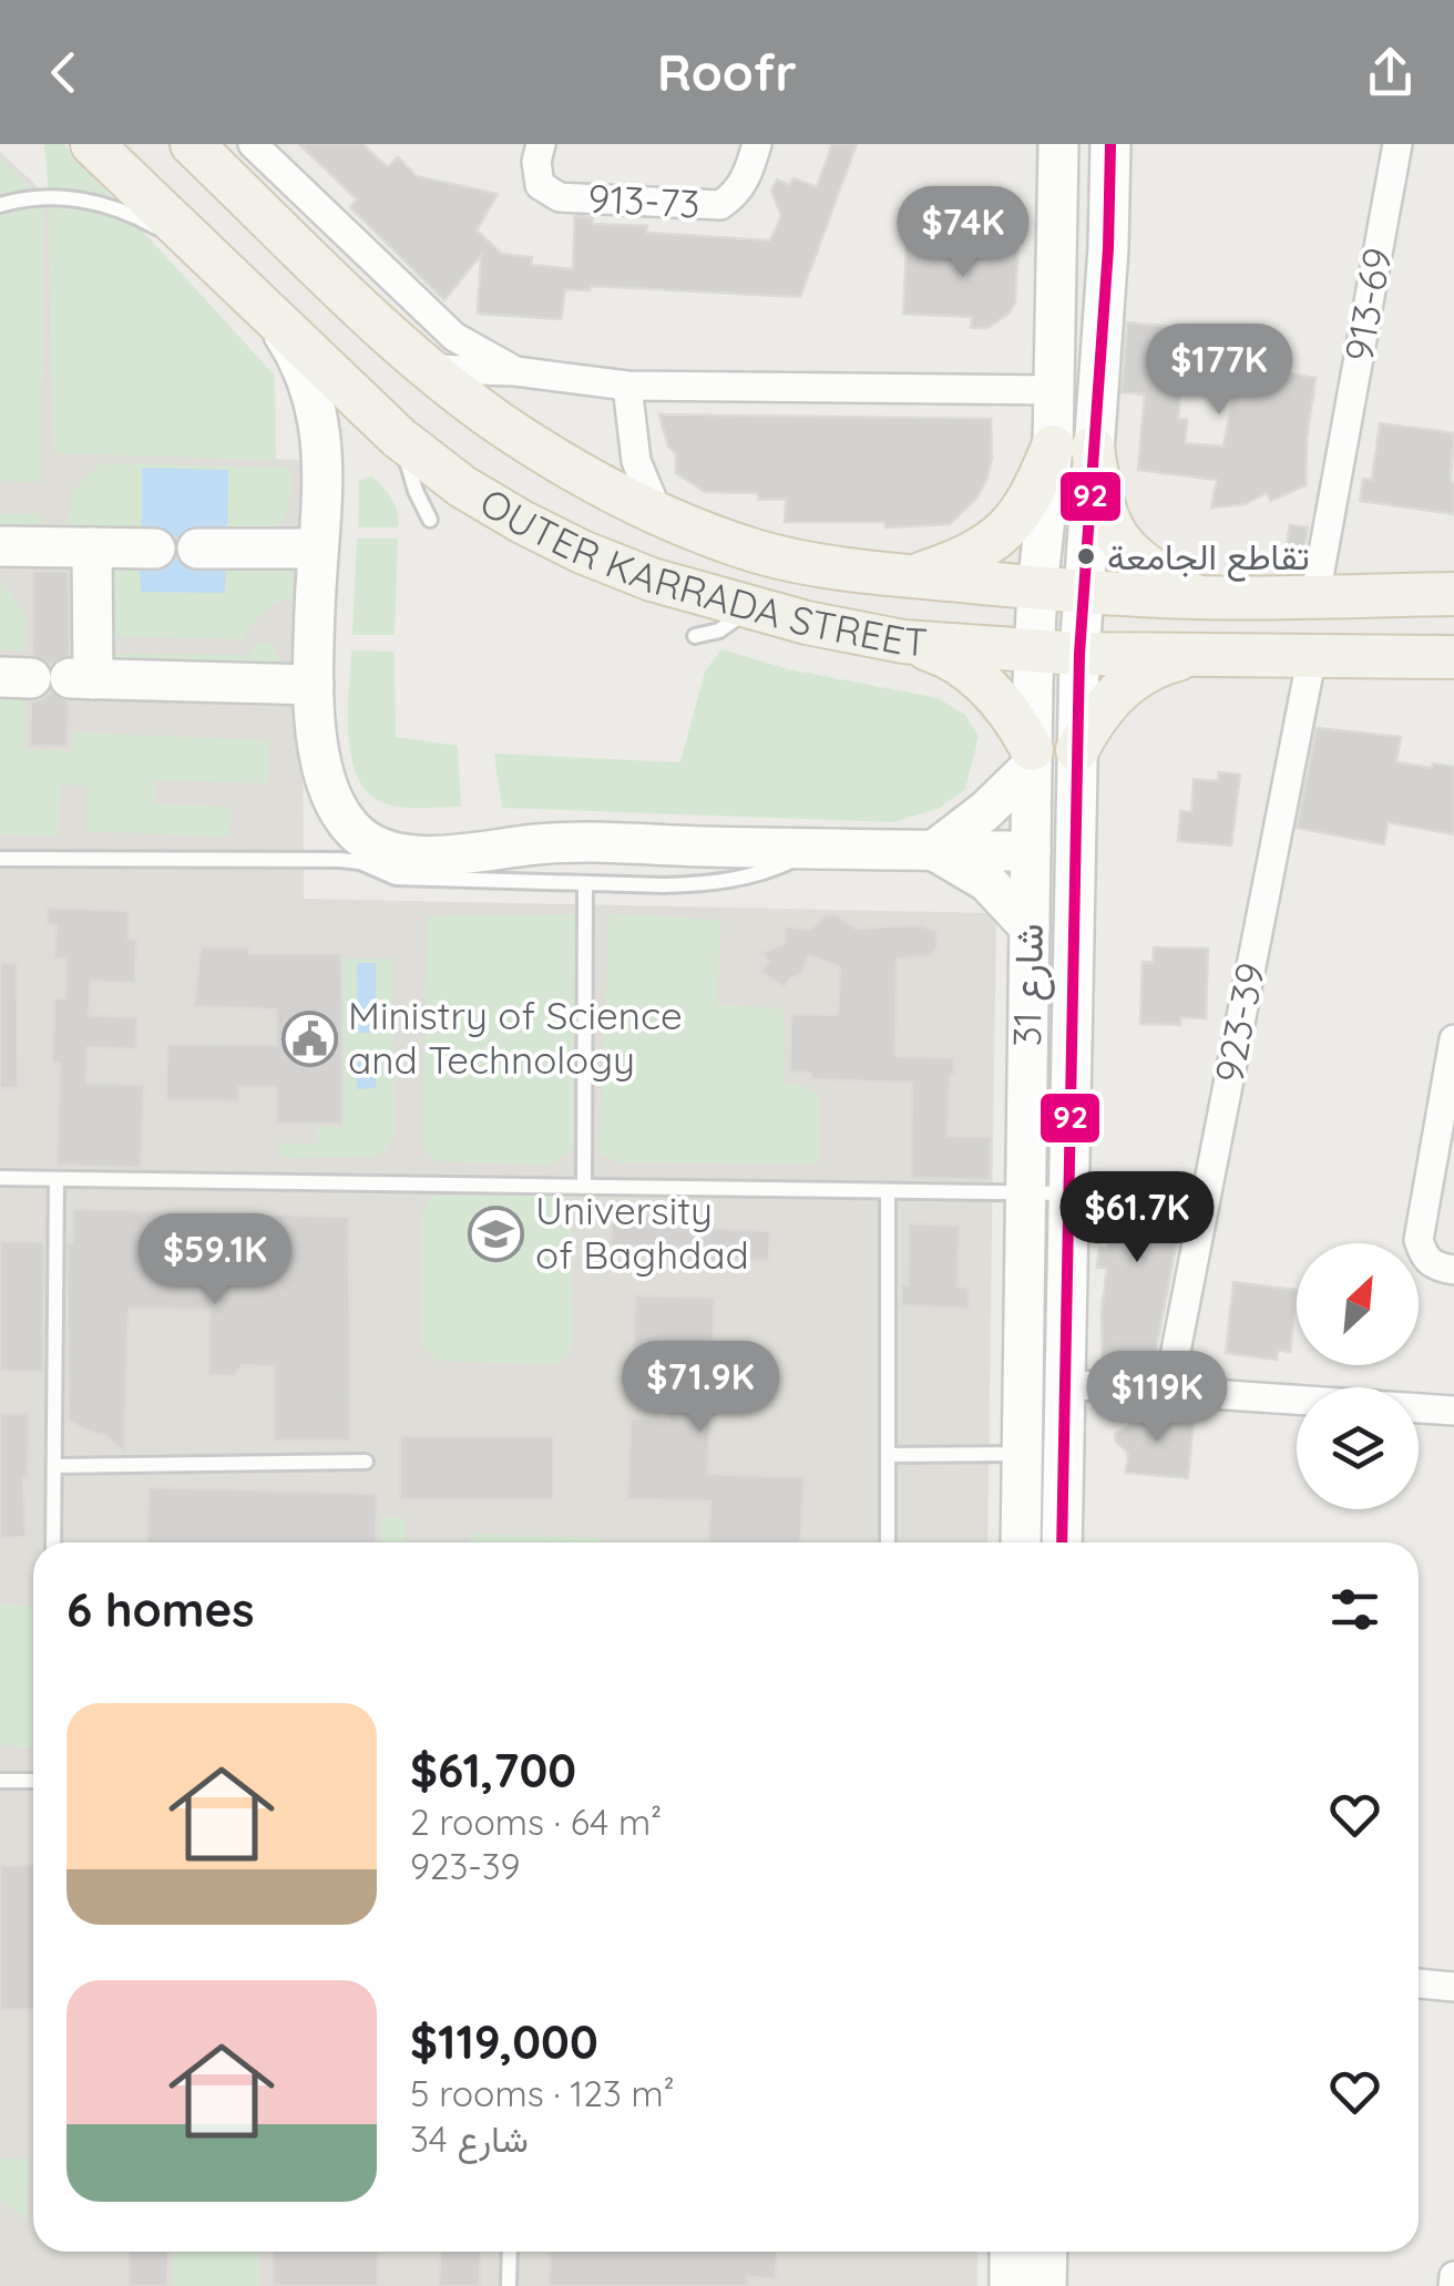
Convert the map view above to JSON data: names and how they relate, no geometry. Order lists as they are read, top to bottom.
{
  "streets": {
    "main road": ["OUTER KARRADA STREET"],
    "street": [
      "913-73",
      "913-69",
      "شارع 31",
      "923-39"
    ]
  },
  "crossings": [
    ["913-69", "OUTER KARRADA STREET"],
    ["OUTER KARRADA STREET", "شارع 31"],
    ["OUTER KARRADA STREET", "923-39"]
  ],
  "places": {
    "other": ["تقاطع الجامعة"],
    "public building": ["Ministry of Science and Technology"],
    "school or university": ["University of Baghdad"]
  },
  "lines": ["transit line 92"],
  "north": "top right",
  "page": {
    "header": "Roofr",
    "price": [
      "$74K",
      "$177K",
      "$61.7K",
      "$59.1K",
      "$71.9K",
      "$119K"
    ],
    "heading": "6 homes",
    "list": [
      {
        "name": "$61,700",
        "note": "2 rooms · 64 m² · 923-39"
      },
      {
        "name": "$119,000",
        "note": "5 rooms · 123 m² · شارع 34"
      }
    ]
  }
}
